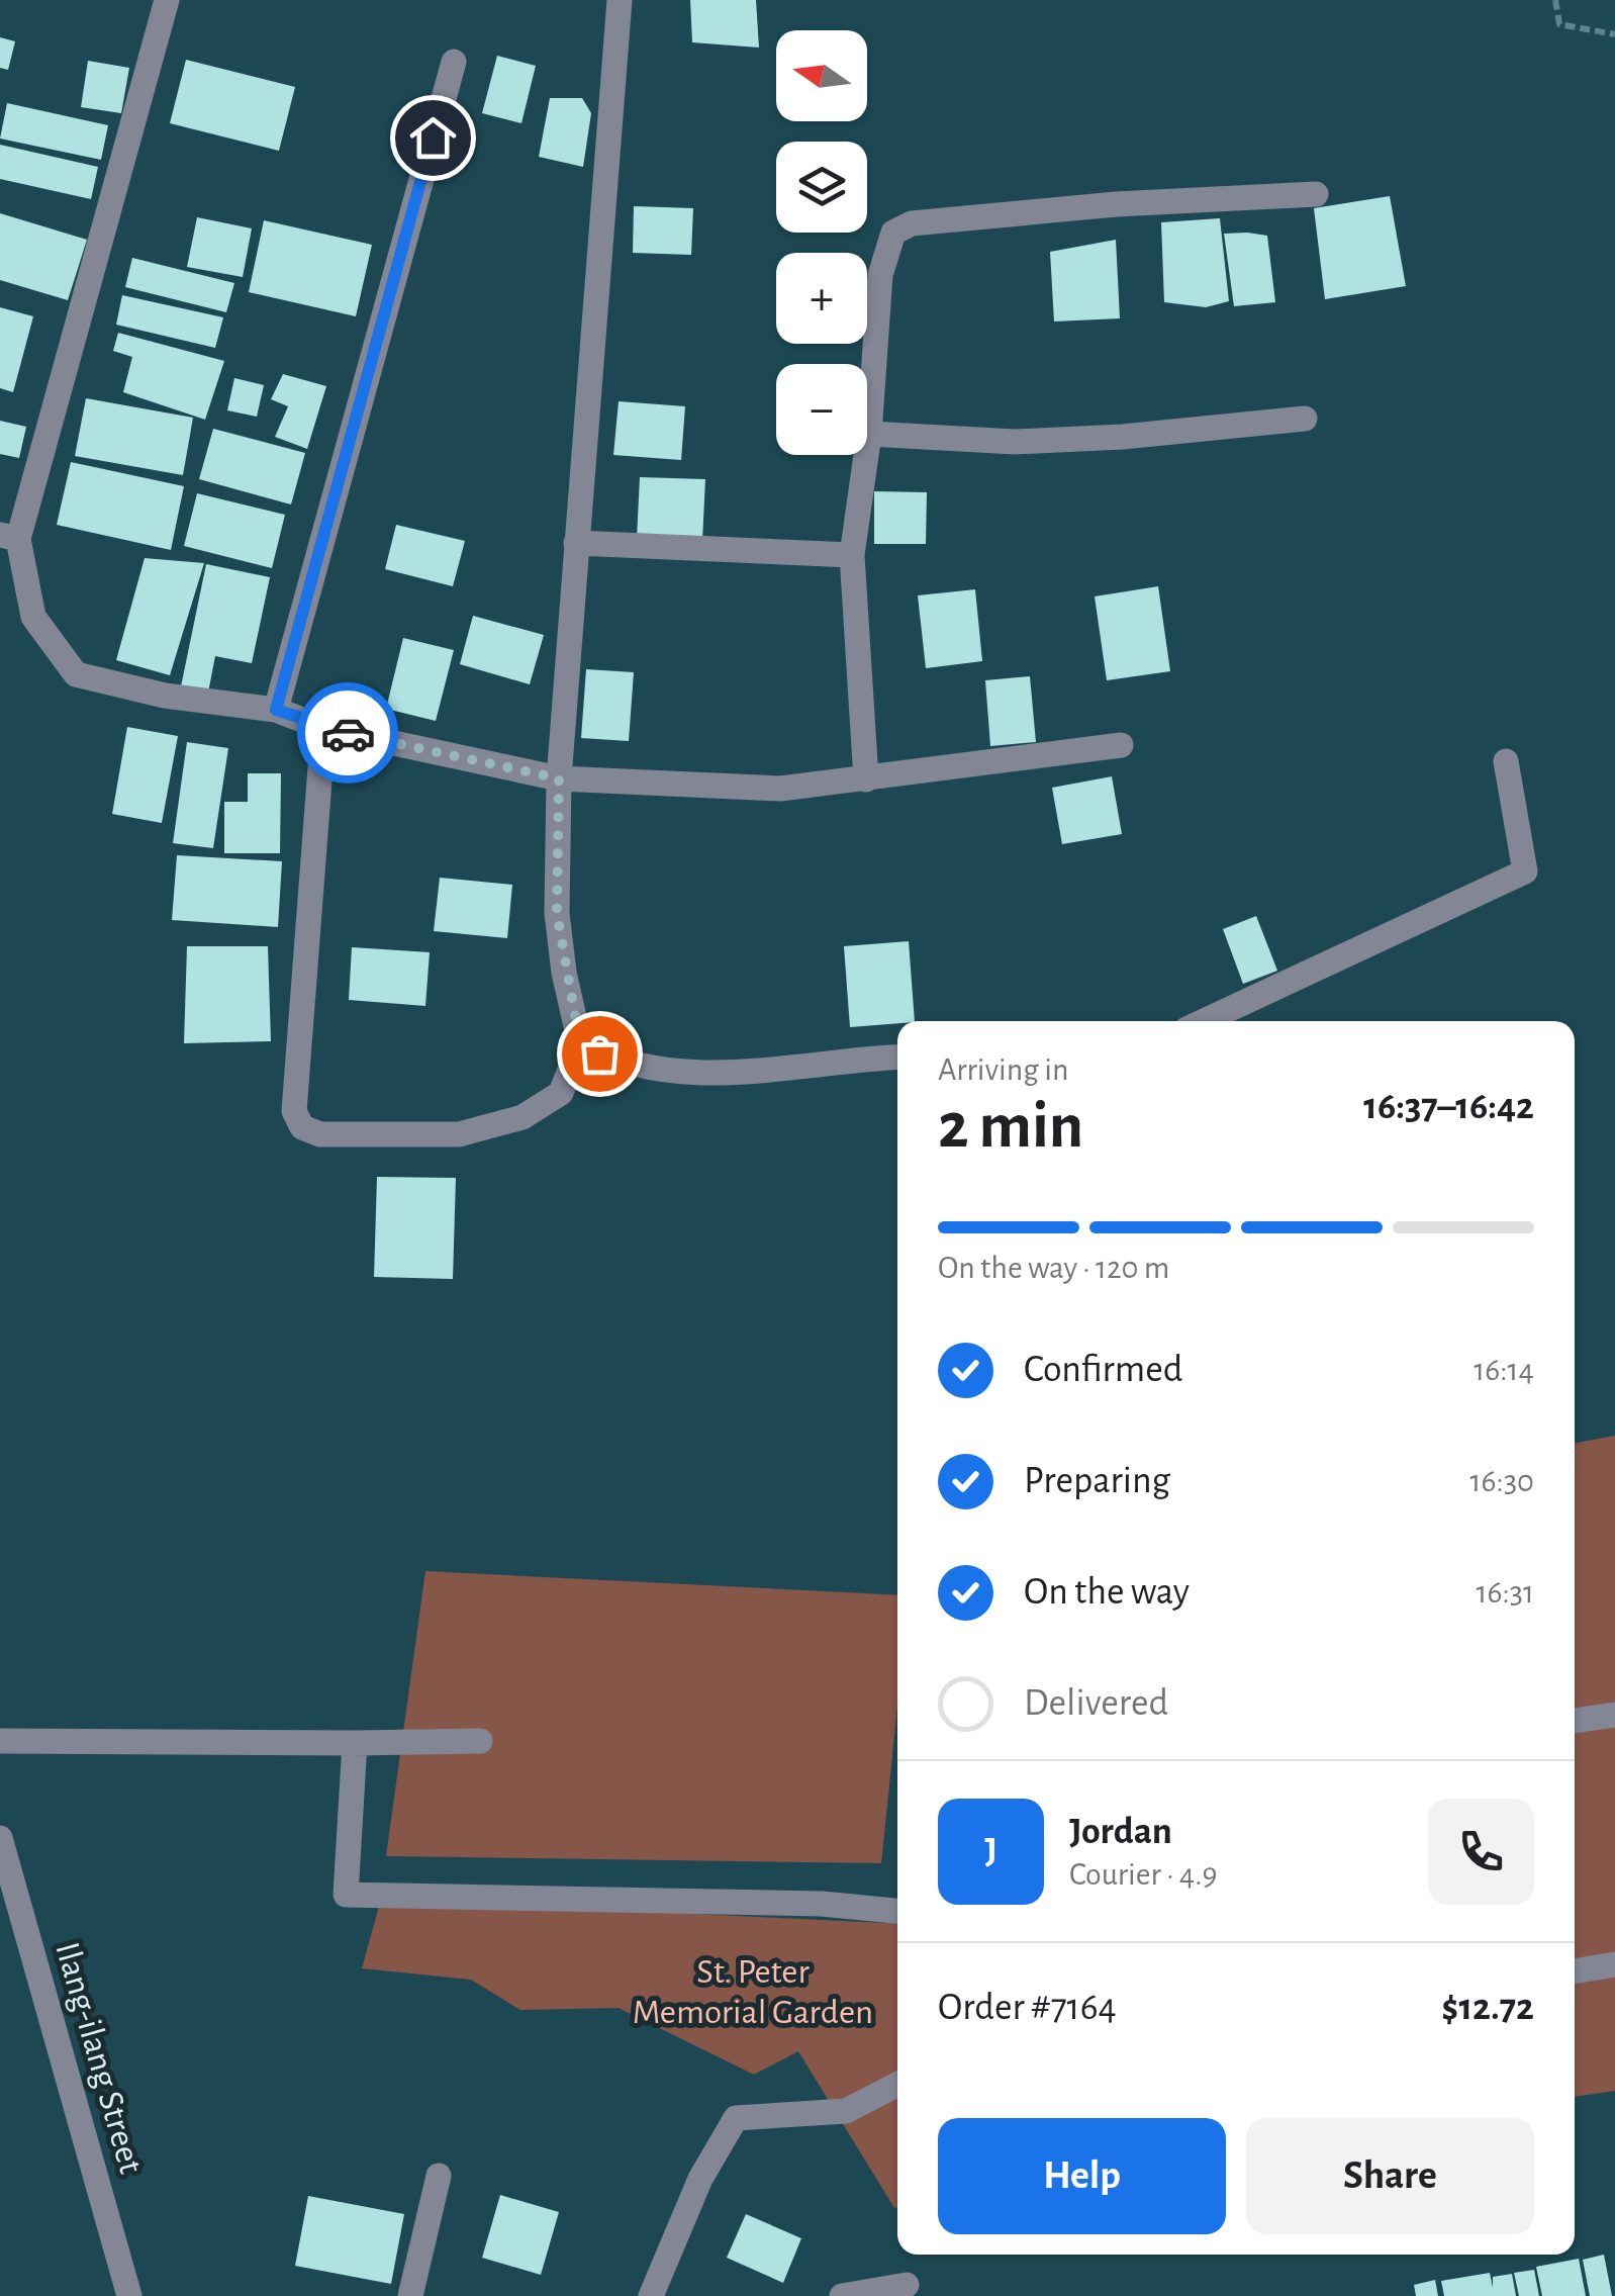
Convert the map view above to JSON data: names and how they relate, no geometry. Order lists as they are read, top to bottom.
{
  "streets": {
    "street": ["Ilang-ilang Street"]
  },
  "parks": ["St. Peter Memorial Garden"],
  "north": "left",
  "page": {
    "map_buttons": ["+", "−"],
    "heading": ["2 min", "Arriving in", "16:37–16:42"],
    "panel": [
      "Jordan",
      "Courier · 4.9",
      "Order #7164",
      "$12.72"
    ],
    "bar": "On the way · 120 m",
    "list": [
      ["Confirmed", "16:14"],
      ["Preparing", "16:30"],
      ["On the way", "16:31"],
      "Delivered"
    ],
    "round": "J",
    "buttons": ["Help", "Share"]
  }
}
